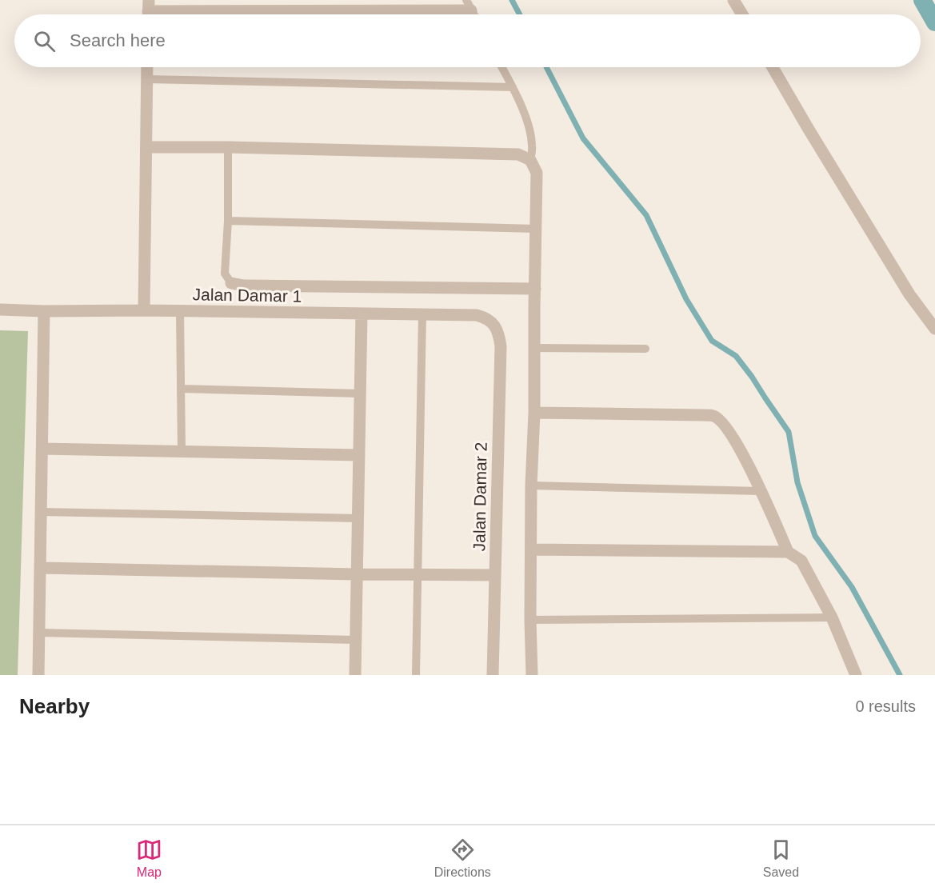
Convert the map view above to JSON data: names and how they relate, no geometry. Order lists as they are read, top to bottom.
{
  "streets": {
    "street": ["Jalan Damar 1", "Jalan Damar 2"]
  },
  "crossings": [
    ["Jalan Damar 1", "Jalan Damar 2"]
  ],
  "page": {
    "search": "Search here",
    "heading": ["Nearby", "0 results"],
    "nav": ["Map", "Directions", "Saved"]
  }
}
